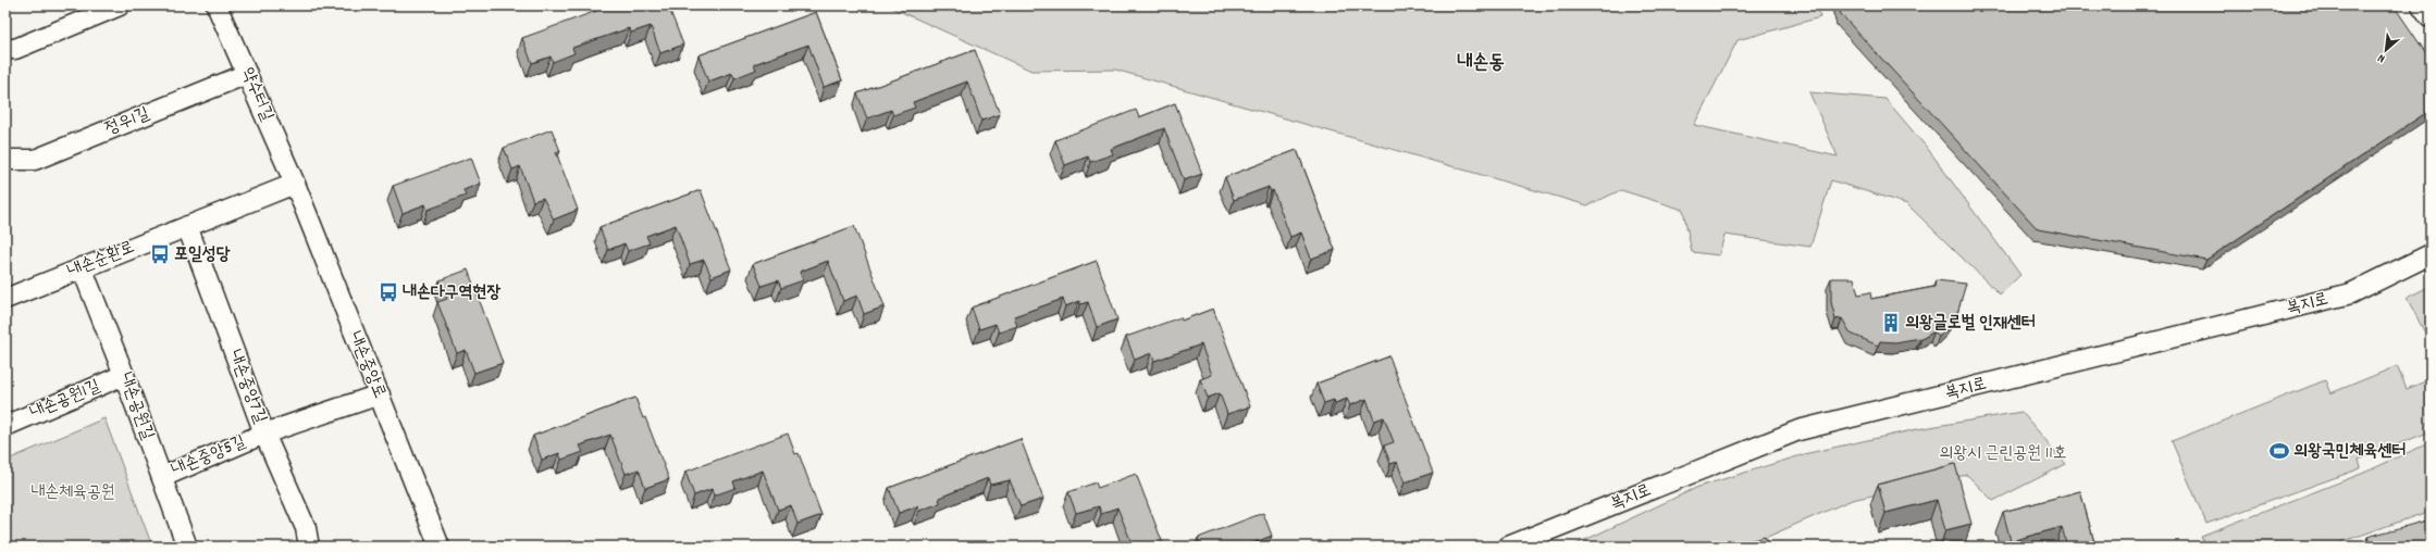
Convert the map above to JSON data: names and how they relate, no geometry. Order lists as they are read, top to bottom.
{
  "streets": {
    "street": [
      "약수터길",
      "정우1길",
      "내손순환로",
      "복지로",
      "내손중앙로",
      "내손중앙7길",
      "내손공원1길",
      "내손공원길",
      "내손중앙5길"
    ]
  },
  "crossings": [
    ["약수터길", "정우1길"],
    ["약수터길", "내손순환로"],
    ["약수터길", "내손중앙로"],
    ["내손순환로", "내손중앙로"],
    ["내손순환로", "내손중앙7길"],
    ["내손순환로", "내손공원길"],
    ["내손중앙로", "내손중앙5길"],
    ["내손중앙7길", "내손중앙5길"],
    ["내손공원1길", "내손공원길"],
    ["내손공원길", "내손중앙5길"]
  ],
  "districts": ["내손동"],
  "parks": ["의왕시 근린공원 11호", "내손체육공원"],
  "places": {
    "bus stop": ["포일성당", "내손다구역현장"],
    "building": ["의왕글로벌 인재센터"],
    "sports": ["의왕국민체육센터"]
  },
  "north": "bottom left"
}
